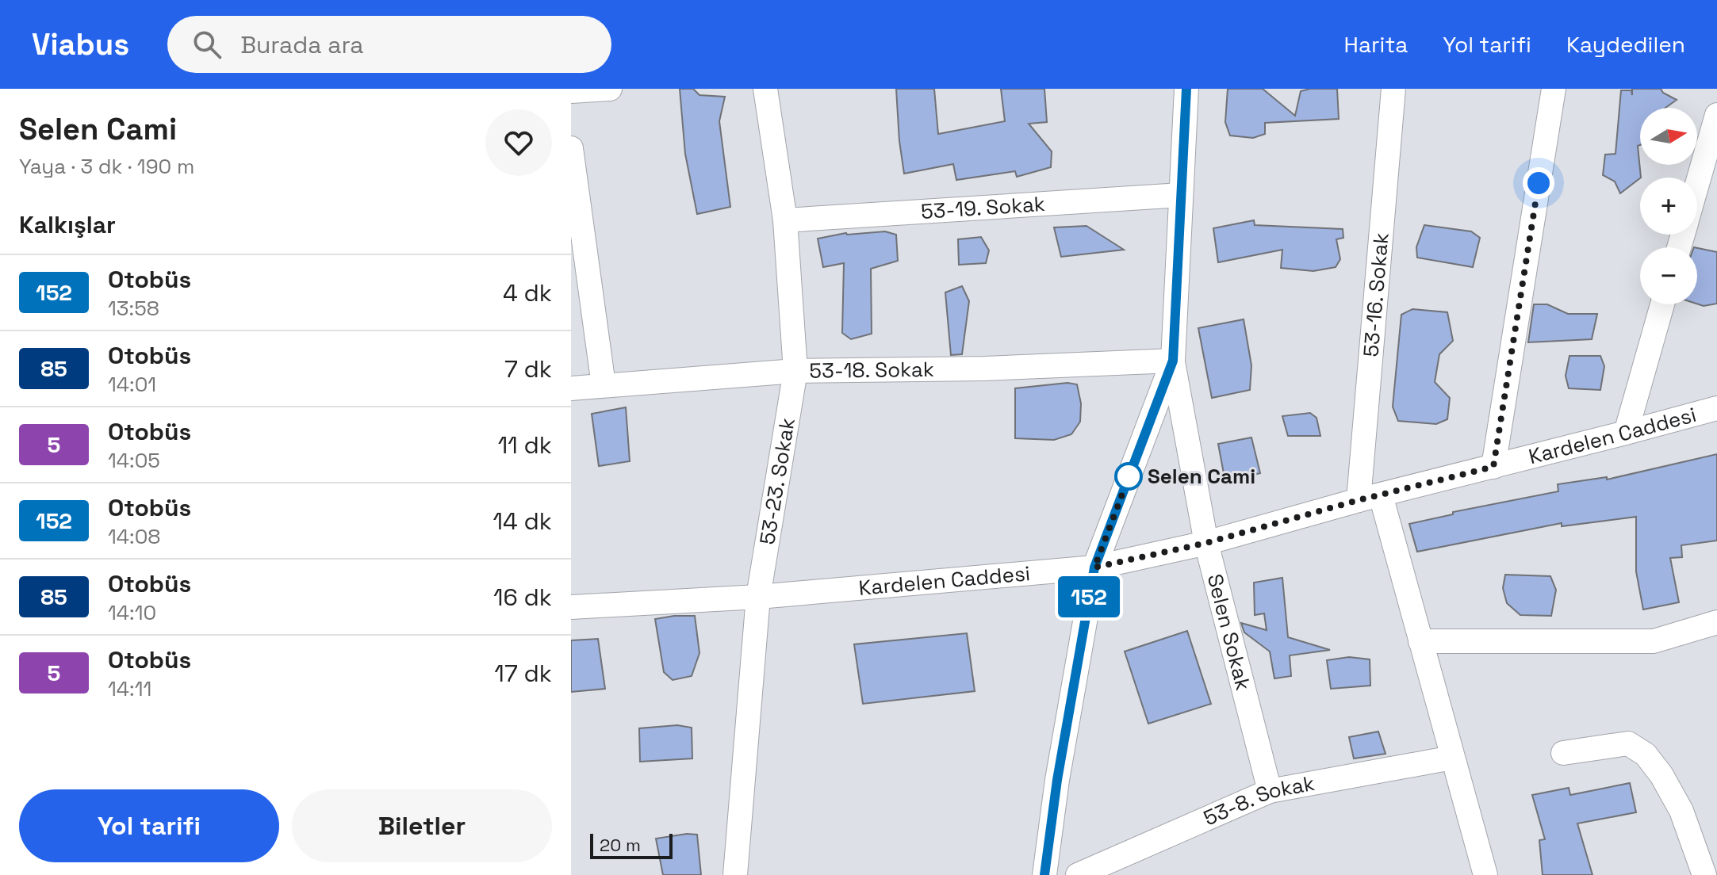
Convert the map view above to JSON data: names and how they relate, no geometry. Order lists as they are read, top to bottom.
{
  "streets": {
    "street": [
      "53-19. Sokak",
      "53-16. Sokak",
      "53-18. Sokak",
      "Kardelen Caddesi",
      "53-23. Sokak",
      "Selen Sokak",
      "53-8. Sokak"
    ]
  },
  "crossings": [
    ["53-19. Sokak", "53-23. Sokak"],
    ["53-16. Sokak", "Kardelen Caddesi"],
    ["53-18. Sokak", "53-23. Sokak"],
    ["53-18. Sokak", "Selen Sokak"],
    ["Kardelen Caddesi", "53-23. Sokak"],
    ["Kardelen Caddesi", "Selen Sokak"],
    ["Selen Sokak", "53-8. Sokak"]
  ],
  "places": ["Selen Cami"],
  "lines": ["bus line 152"],
  "scale_bar": "20 m",
  "north": "right",
  "page": {
    "header": "Viabus",
    "search": "Burada ara",
    "nav": ["Harita", "Yol tarifi", "Kaydedilen"],
    "heading": [
      ["Selen Cami", "Yaya · 3 dk · 190 m"],
      "Kalkışlar"
    ],
    "on_map": "152",
    "map_buttons": ["+", "−"],
    "list": [
      {
        "mark": "152",
        "name": "Otobüs",
        "note": "13:58",
        "value": "4 dk"
      },
      {
        "mark": "85",
        "name": "Otobüs",
        "note": "14:01",
        "value": "7 dk"
      },
      {
        "mark": "5",
        "name": "Otobüs",
        "note": "14:05",
        "value": "11 dk"
      },
      {
        "mark": "152",
        "name": "Otobüs",
        "note": "14:08",
        "value": "14 dk"
      },
      {
        "mark": "85",
        "name": "Otobüs",
        "note": "14:10",
        "value": "16 dk"
      },
      {
        "mark": "5",
        "name": "Otobüs",
        "note": "14:11",
        "value": "17 dk"
      }
    ],
    "buttons": ["Yol tarifi", "Biletler"],
    "scale": "20 m"
  }
}
